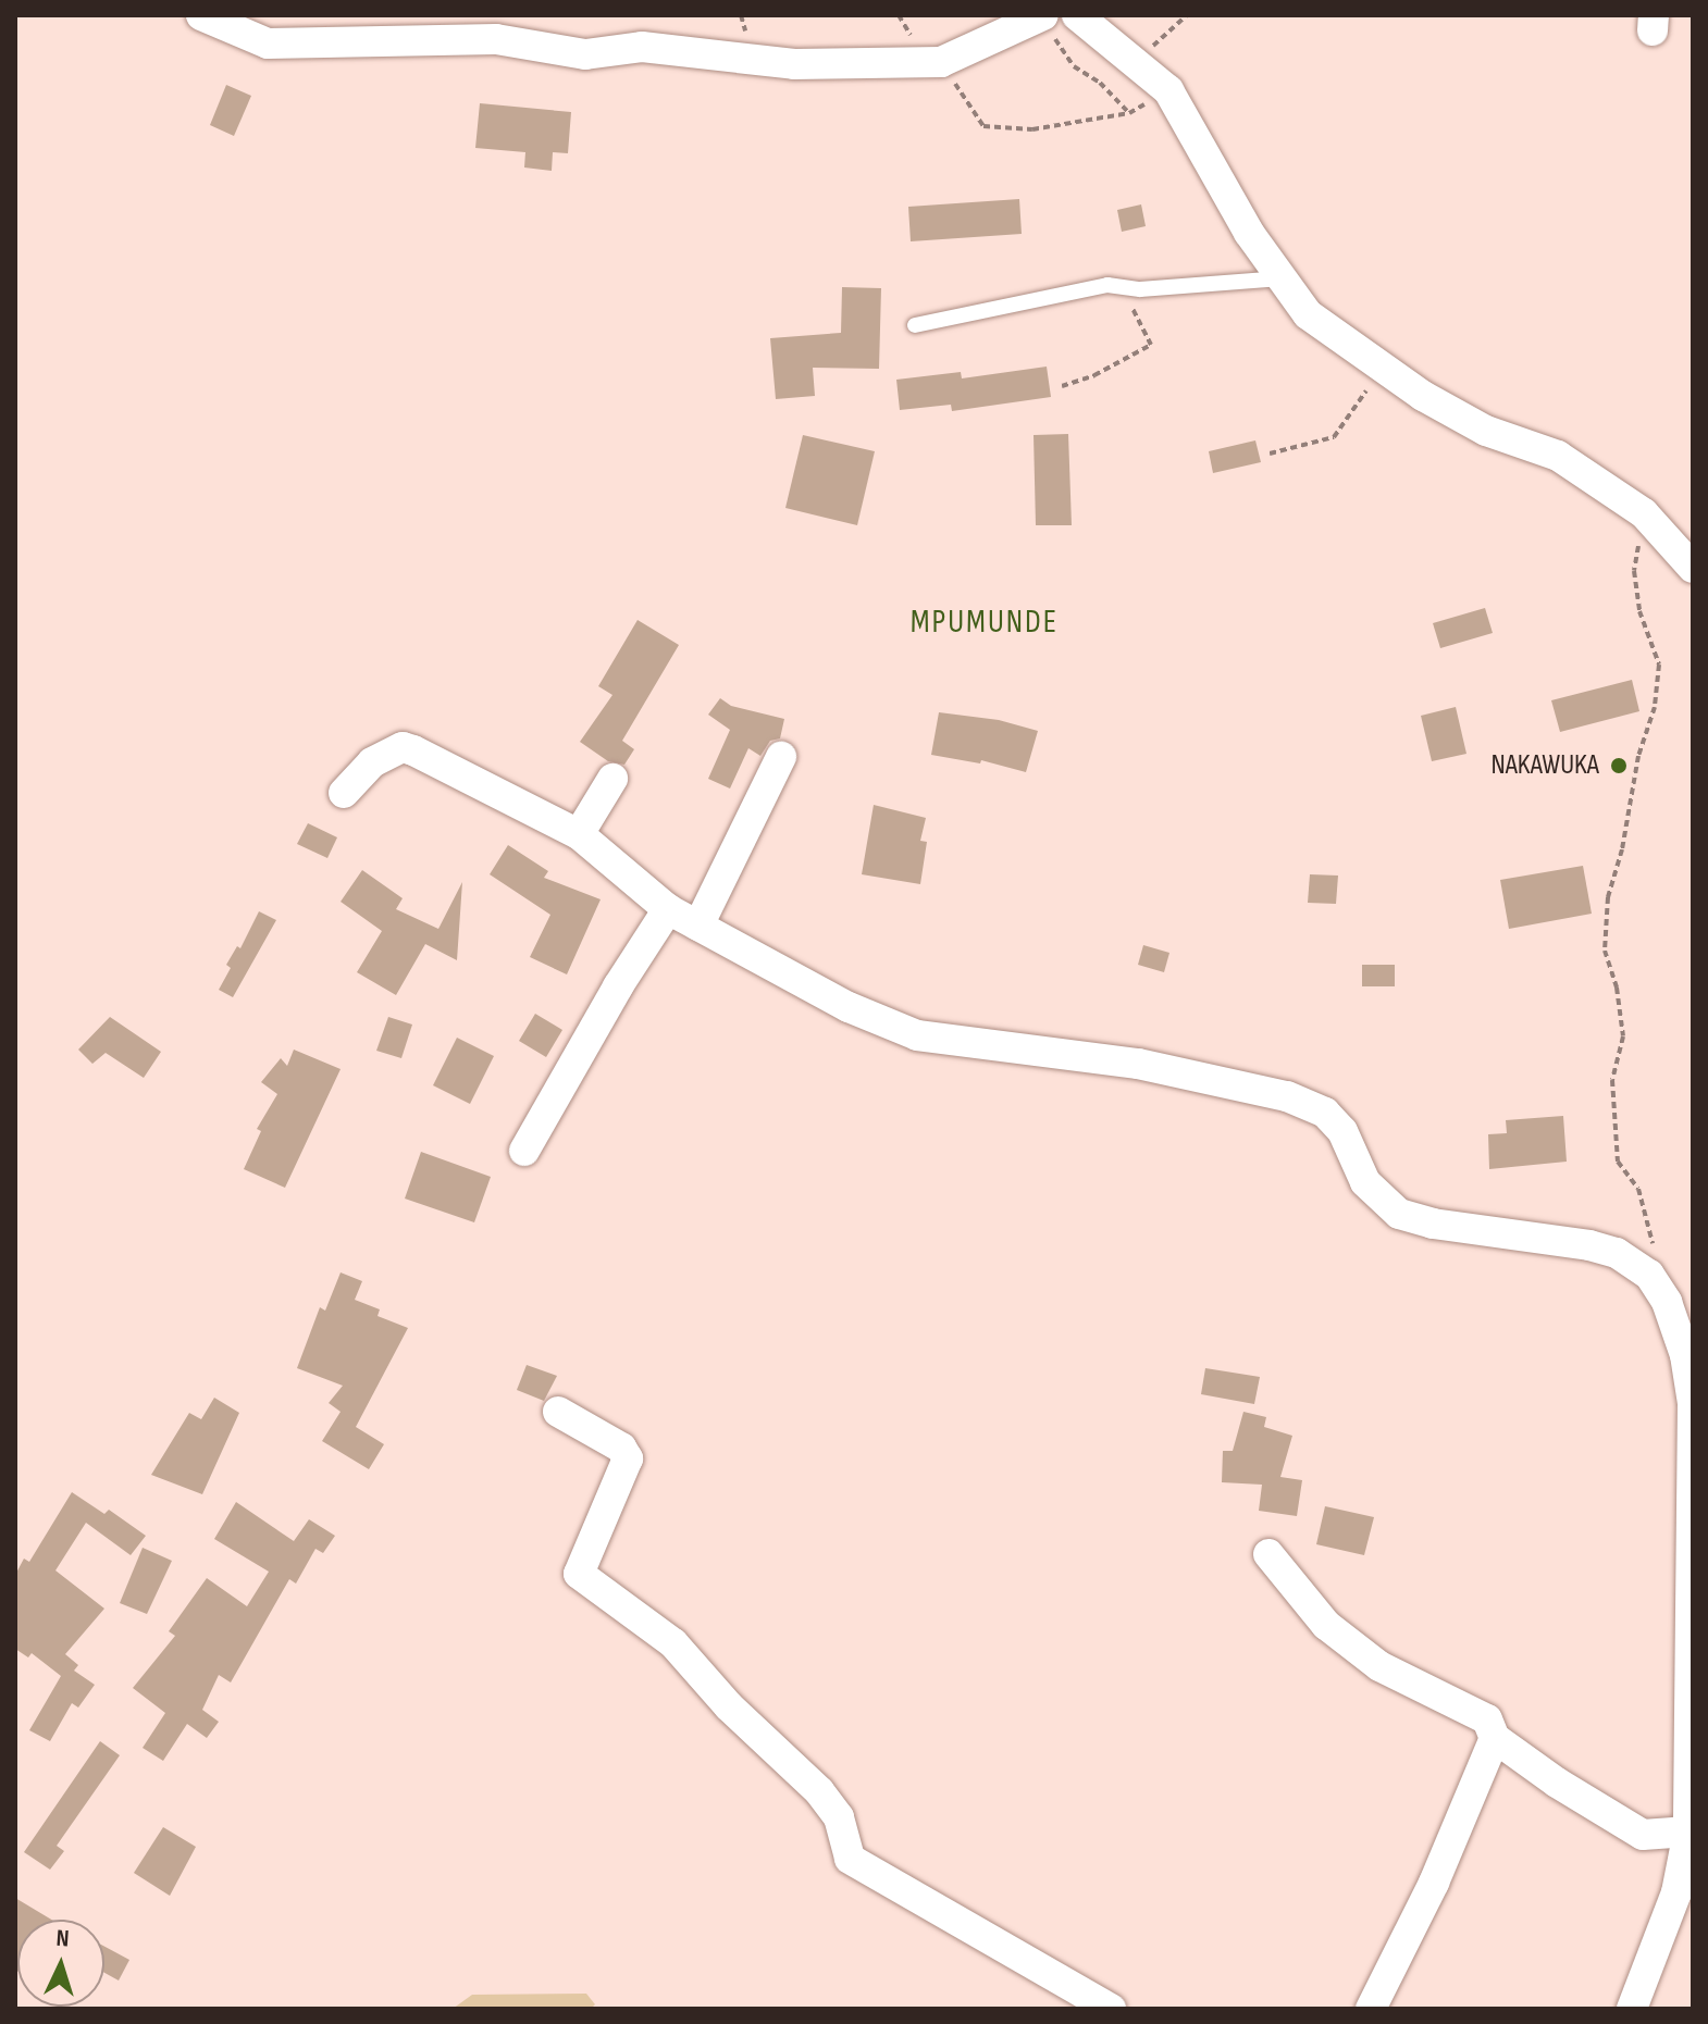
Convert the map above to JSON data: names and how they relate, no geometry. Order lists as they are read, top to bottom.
{
  "districts": ["MPUMUNDE"],
  "places": ["NAKAWUKA"],
  "north": "top"
}
